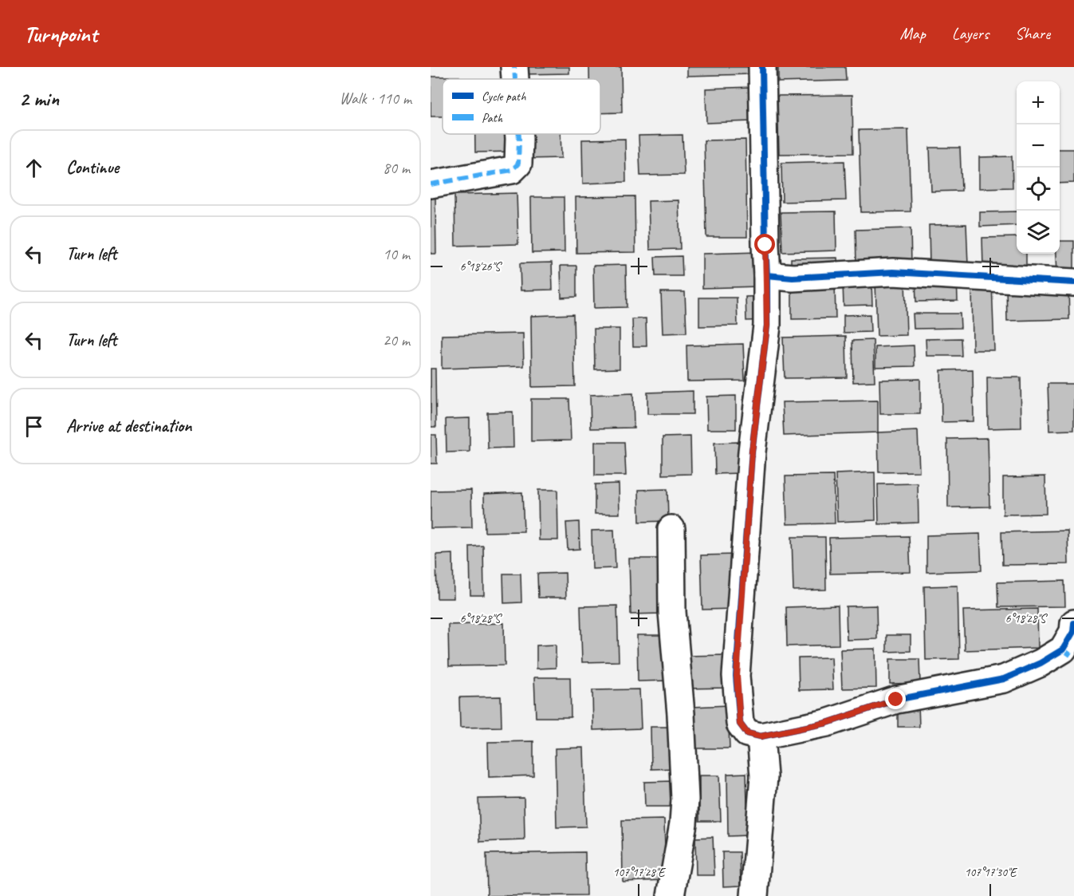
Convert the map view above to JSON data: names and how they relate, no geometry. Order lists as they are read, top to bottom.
{
  "legend": ["Cycle path", "Path"],
  "page": {
    "header": "Turnpoint",
    "nav": ["Map", "Layers", "Share"],
    "heading": ["2 min", "Walk · 110 m"],
    "map_buttons": ["+", "−"],
    "list": [
      ["Continue", "80 m"],
      ["Turn left", "10 m"],
      ["Turn left", "20 m"],
      "Arrive at destination"
    ]
  },
  "coordinates": [
    "6°18'26\"S",
    "6°18'28\"S",
    "107°17'28\"E",
    "107°17'30\"E"
  ]
}
